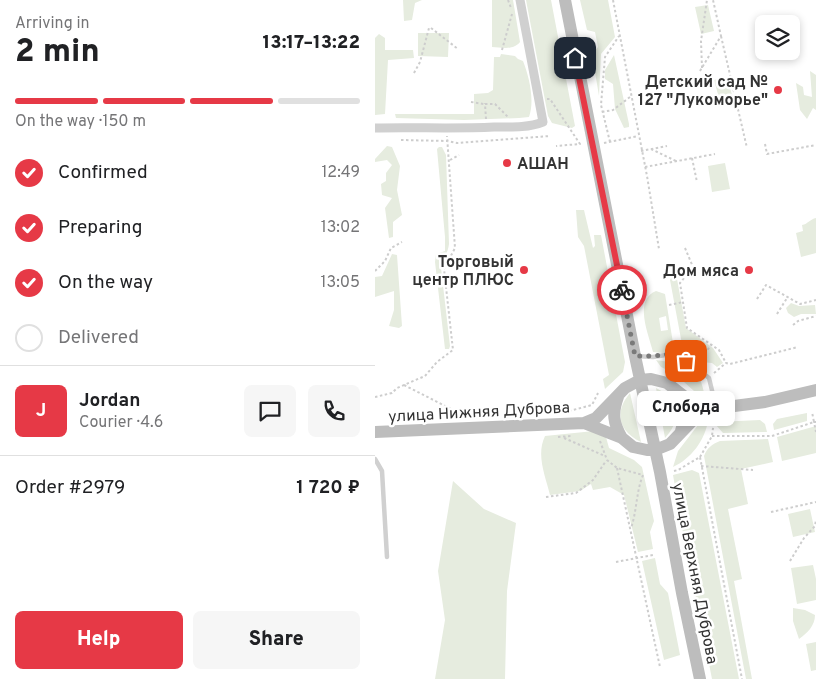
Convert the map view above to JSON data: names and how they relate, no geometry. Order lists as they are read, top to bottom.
{
  "streets": {
    "street": ["улица Нижняя Дуброва", "улица Верхняя Дуброва"]
  },
  "crossings": [
    ["улица Нижняя Дуброва", "улица Верхняя Дуброва"]
  ],
  "places": [
    "Детский сад № 127 \"Лукоморье\"",
    "АШАН",
    "Торговый центр ПЛЮС",
    "Дом мяса",
    "Слобода"
  ],
  "page": {
    "heading": ["2 min", "Arriving in", "13:17–13:22"],
    "panel": [
      "Jordan",
      "Courier · 4.6",
      "Order #2979",
      "1 720 ₽"
    ],
    "bar": "On the way · 150 m",
    "list": [
      ["Confirmed", "12:49"],
      ["Preparing", "13:02"],
      ["On the way", "13:05"],
      "Delivered"
    ],
    "round": "J",
    "bubble": "Слобода",
    "buttons": ["Help", "Share"]
  }
}
